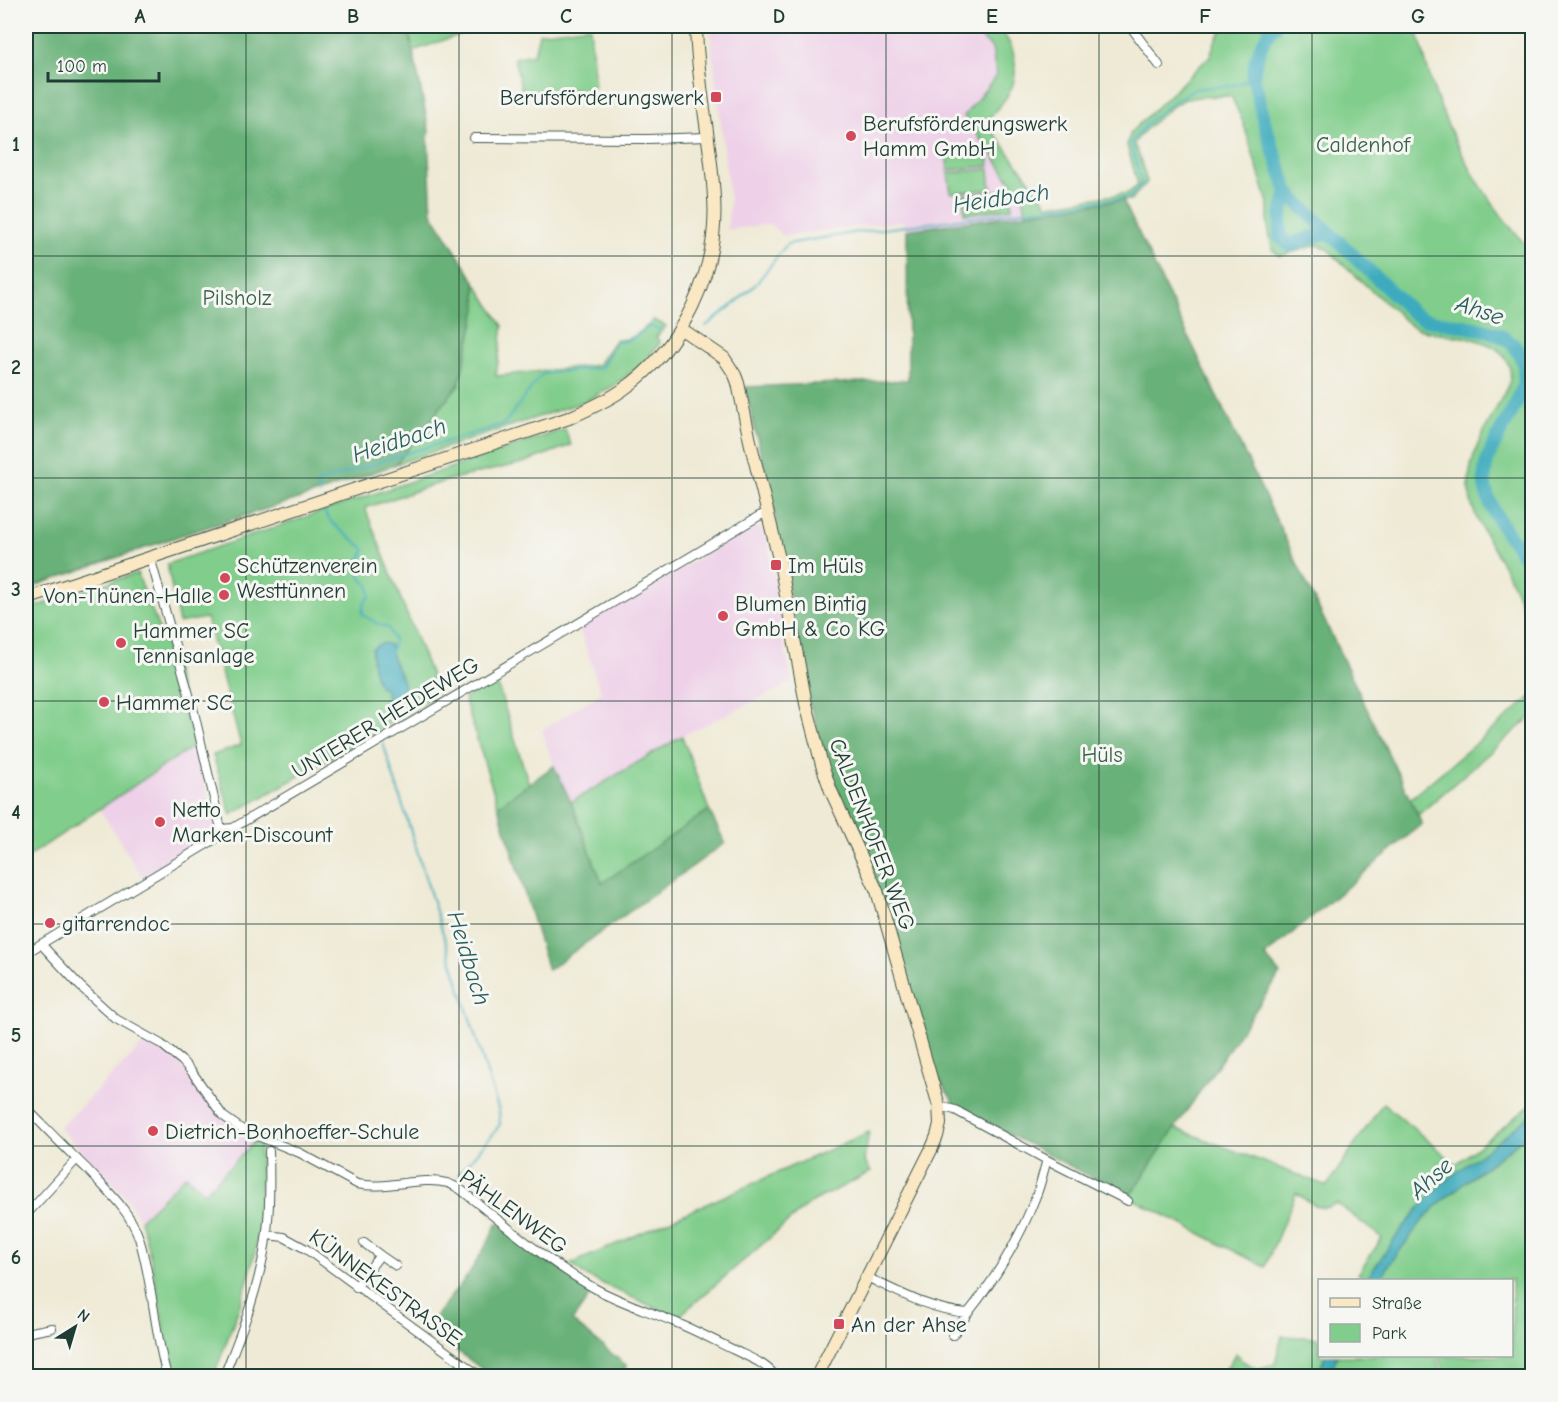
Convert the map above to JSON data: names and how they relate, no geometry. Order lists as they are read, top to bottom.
{
  "streets": {
    "main road": ["CALDENHOFER WEG"],
    "street": ["UNTERER HEIDEWEG", "PÄHLENWEG", "KÜNNEKESTRASSE"]
  },
  "crossings": [
    ["UNTERER HEIDEWEG", "CALDENHOFER WEG"],
    ["UNTERER HEIDEWEG", "PÄHLENWEG"]
  ],
  "water": ["Heidbach", "Ahse"],
  "parks": ["Caldenhof", "Pilsholz", "Hüls"],
  "places": {
    "transit": ["Berufsförderungswerk", "Im Hüls", "An der Ahse"],
    "other": [
      "Berufsförderungswerk Hamm GmbH",
      "Schützenverein Westtünnen",
      "Von-Thünen-Halle",
      "Blumen Bintig GmbH & Co KG",
      "Hammer SC Tennisanlage",
      "Hammer SC",
      "Netto Marken-Discount",
      "gitarrendoc",
      "Dietrich-Bonhoeffer-Schule"
    ]
  },
  "legend": ["Straße", "Park"],
  "scale_bar": "100 m",
  "north": "top right",
  "grid": {
    "columns": [
      "A",
      "B",
      "C",
      "D",
      "E",
      "F",
      "G"
    ],
    "rows": [
      "1",
      "2",
      "3",
      "4",
      "5",
      "6"
    ]
  }
}
